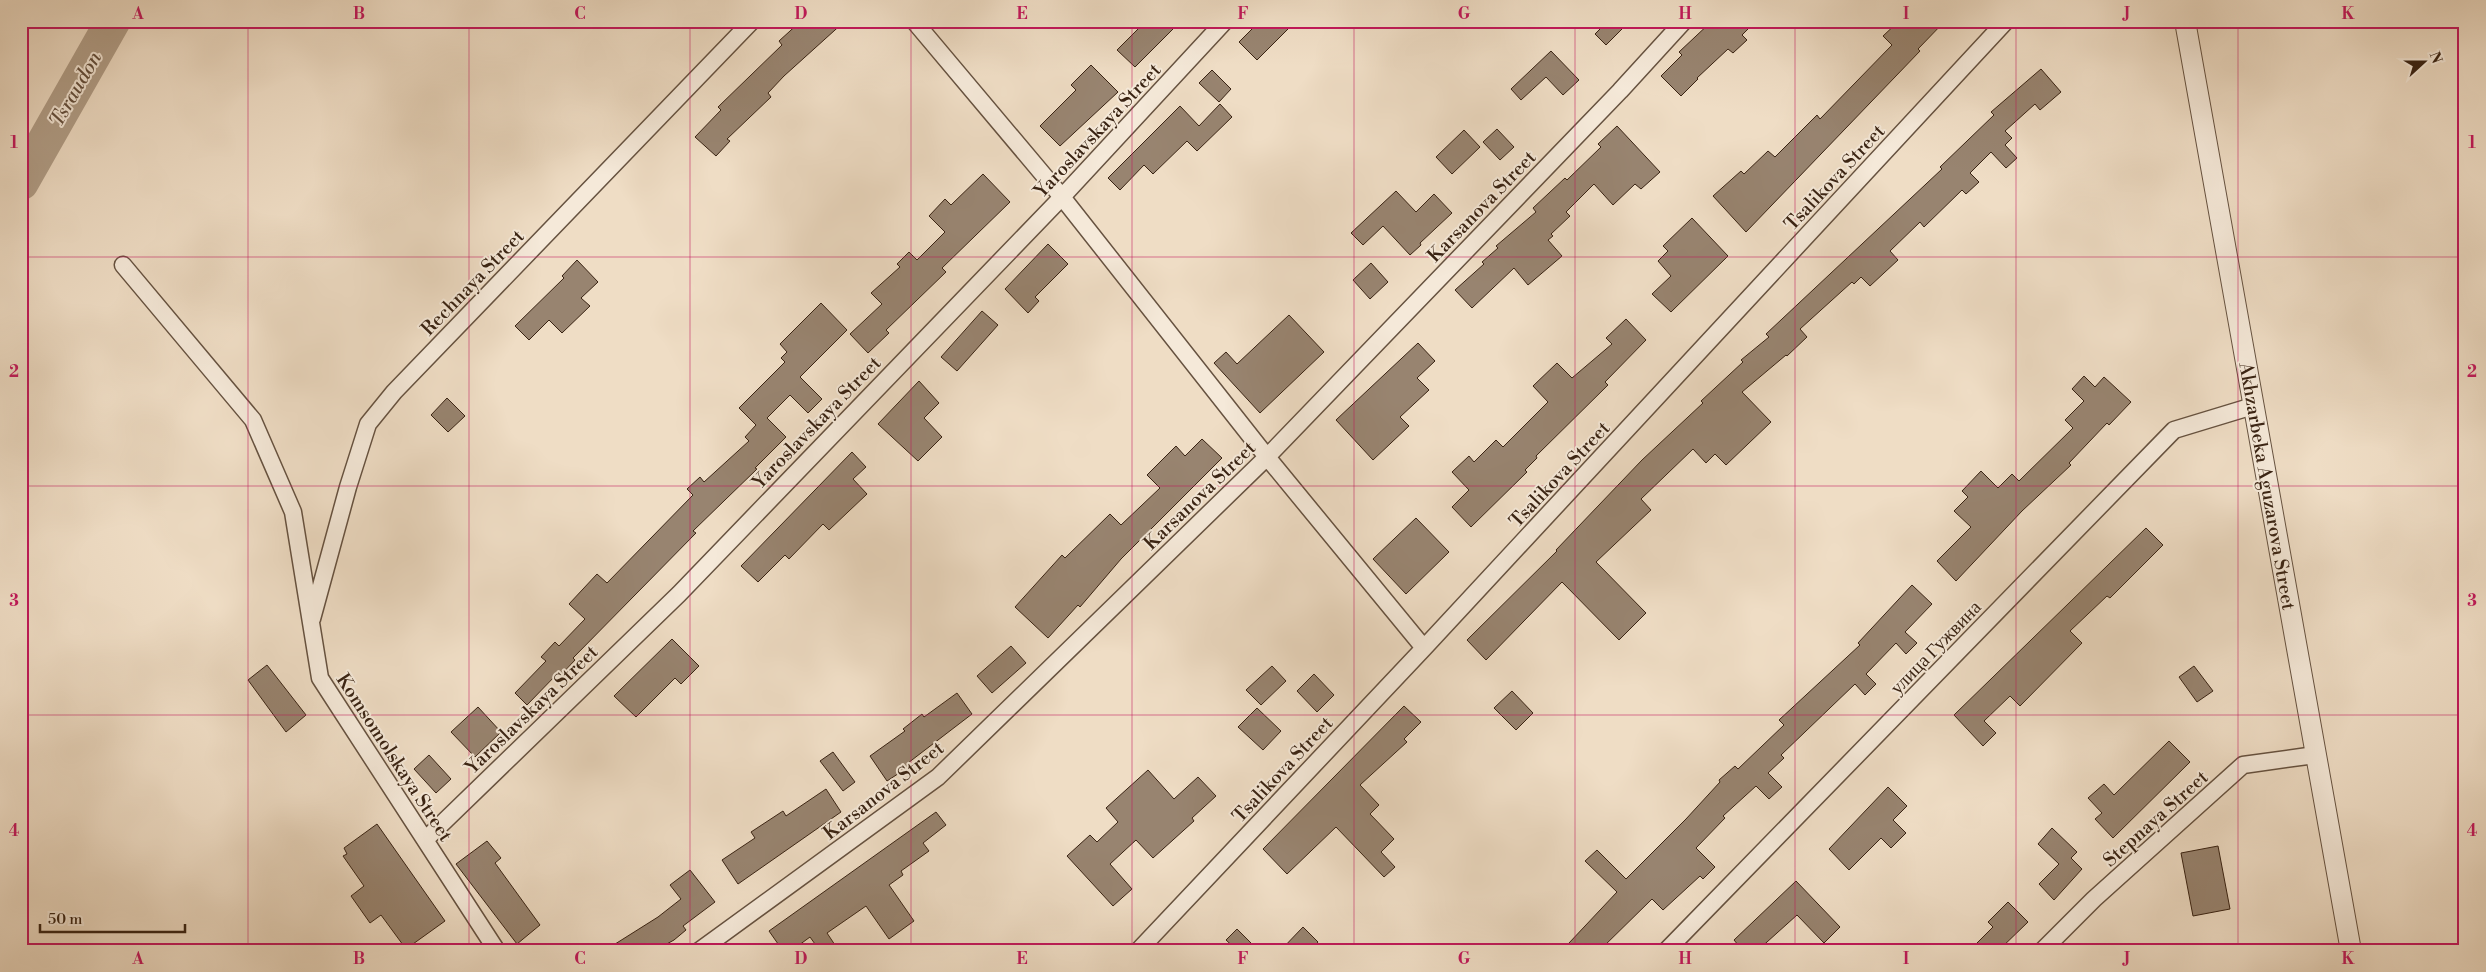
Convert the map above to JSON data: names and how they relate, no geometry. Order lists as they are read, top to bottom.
{
  "streets": {
    "street": [
      "Yaroslavskaya Street",
      "Tsalikova Street",
      "Karsanova Street",
      "Rechnaya Street",
      "Akhzarbeka Aguzarova Street",
      "улица Гужвина",
      "Komsomolskaya Street",
      "Stepnaya Street"
    ]
  },
  "crossings": [
    ["Yaroslavskaya Street", "Komsomolskaya Street"],
    ["Rechnaya Street", "Komsomolskaya Street"],
    ["Akhzarbeka Aguzarova Street", "улица Гужвина"],
    ["Akhzarbeka Aguzarova Street", "Stepnaya Street"]
  ],
  "water": ["Tsraudon"],
  "scale_bar": "50 m",
  "north": "right",
  "grid": {
    "columns": [
      "A",
      "B",
      "C",
      "D",
      "E",
      "F",
      "G",
      "H",
      "I",
      "J",
      "K"
    ],
    "rows": [
      "1",
      "2",
      "3",
      "4"
    ]
  }
}
